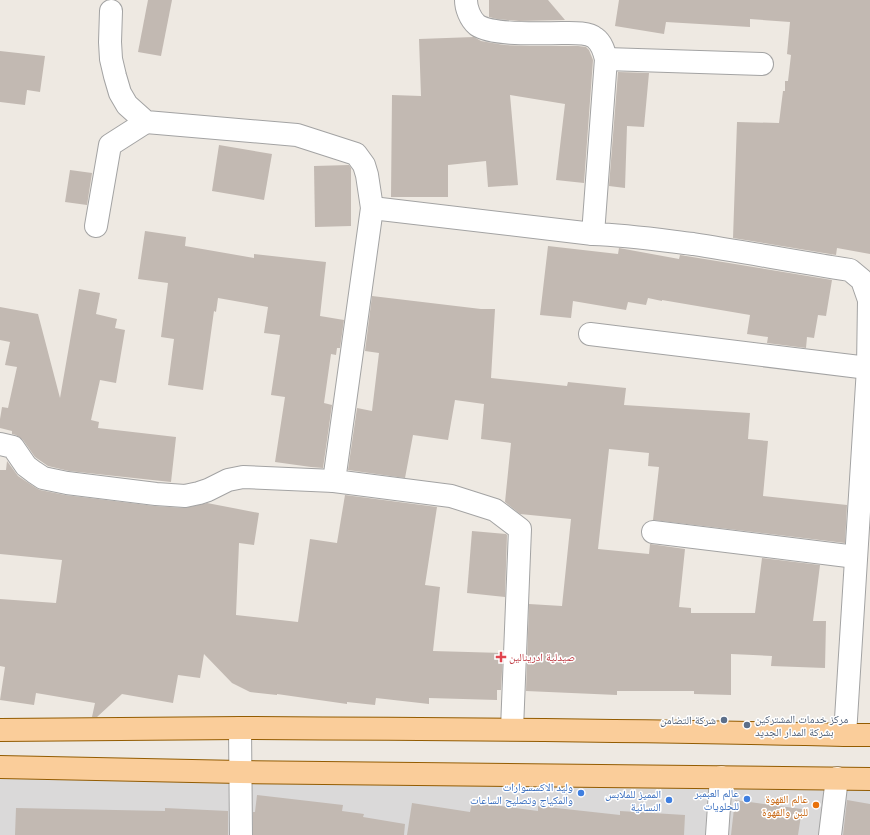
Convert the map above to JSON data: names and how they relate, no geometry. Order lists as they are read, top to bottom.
{
  "places": {
    "health": ["صيدلية ادرينالين"],
    "other": [
      "شركة التضامن",
      "مركز خدمات المشتركين بشركة المدار الجديد",
      "وليد الاكسسوارات والمكياج وتصليح الساعات",
      "عالم العبمبر للحلويات",
      "المميز للملابس النسائية",
      "عالم القهوة للبن والقهوة"
    ]
  }
}
